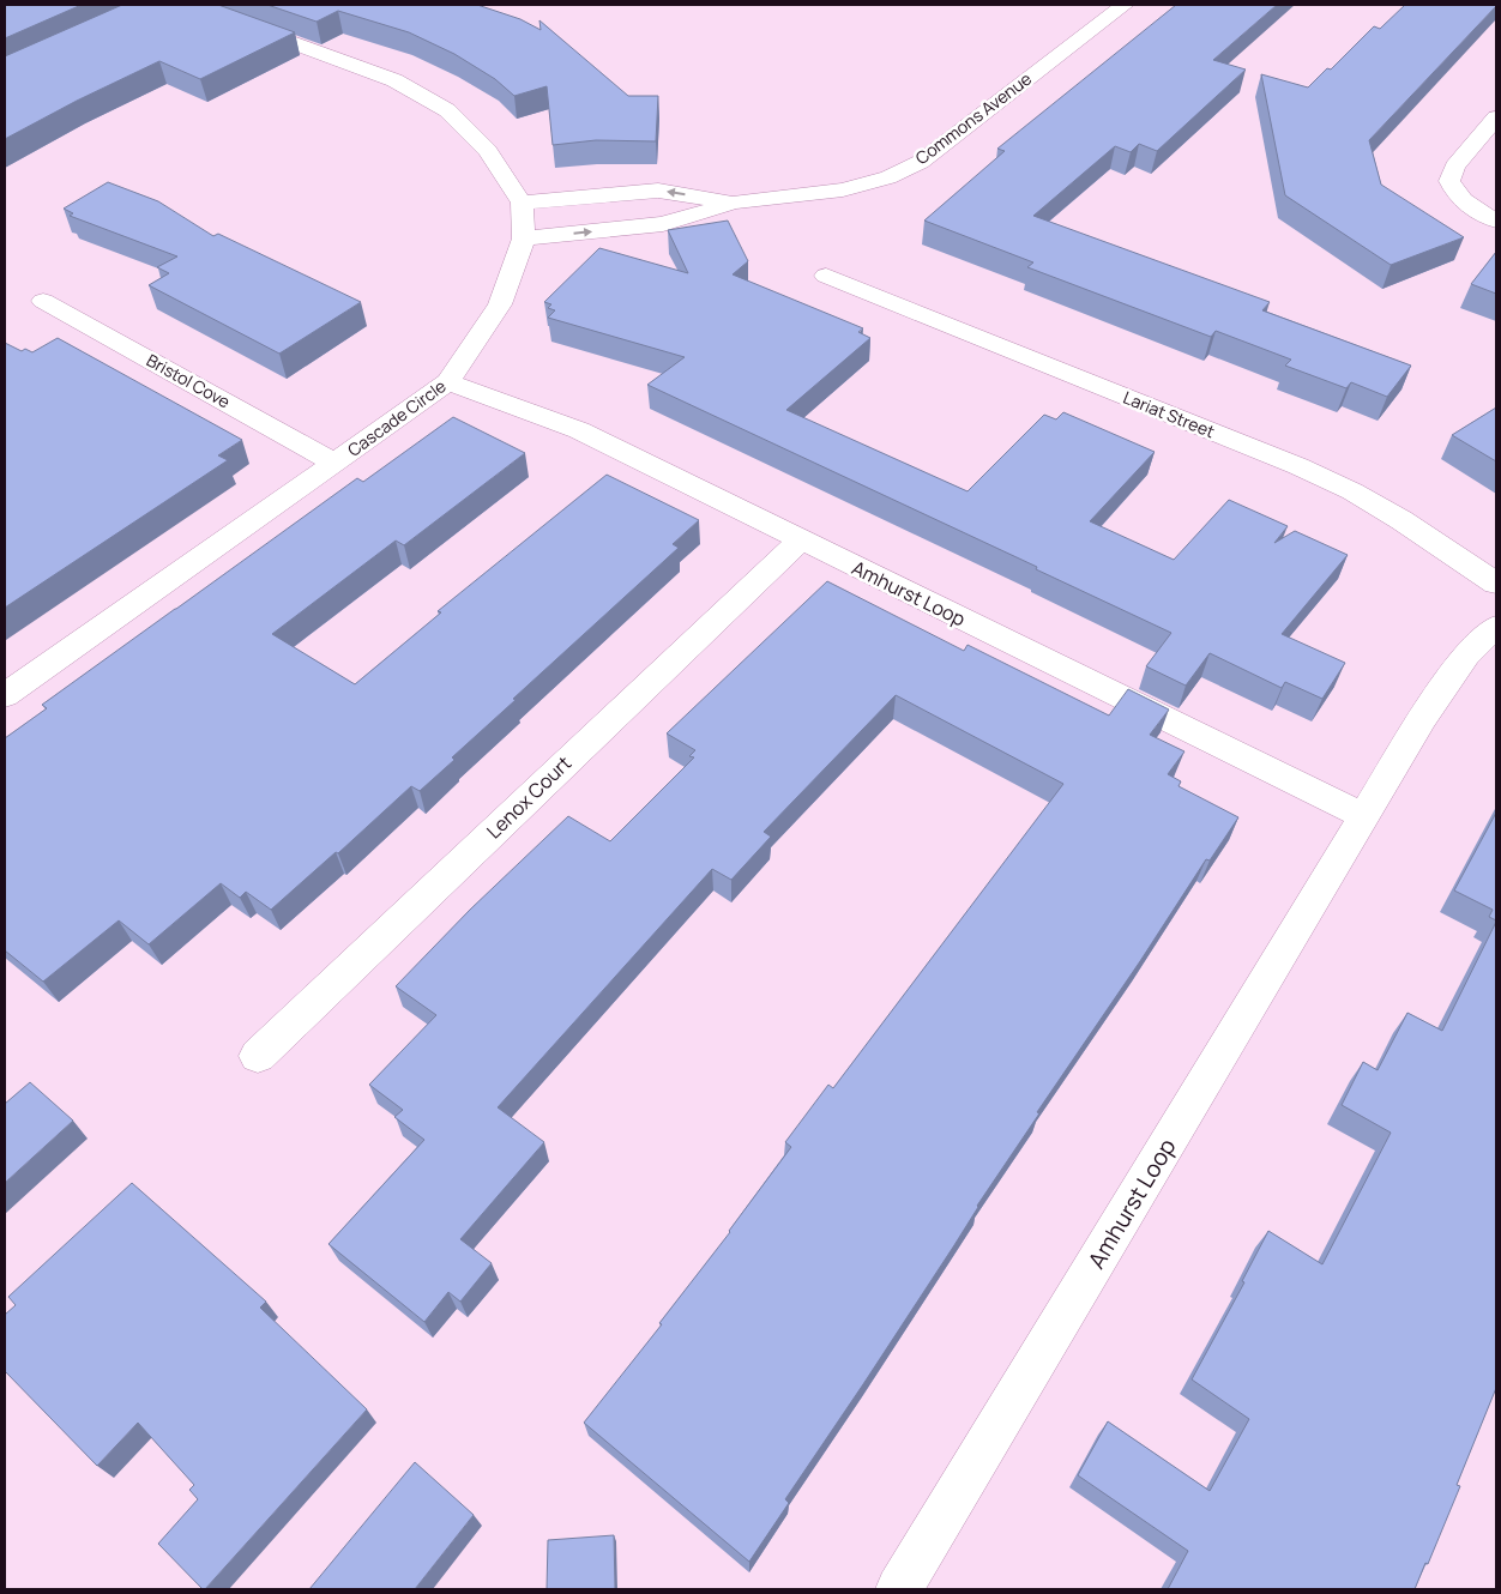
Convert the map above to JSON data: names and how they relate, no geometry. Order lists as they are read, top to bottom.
{
  "streets": {
    "street": [
      "Commons Avenue",
      "Bristol Cove",
      "Lariat Street",
      "Cascade Circle",
      "Amhurst Loop",
      "Lenox Court"
    ]
  },
  "crossings": [
    ["Commons Avenue", "Cascade Circle"],
    ["Bristol Cove", "Cascade Circle"],
    ["Cascade Circle", "Amhurst Loop"],
    ["Amhurst Loop", "Lenox Court"]
  ]
}
